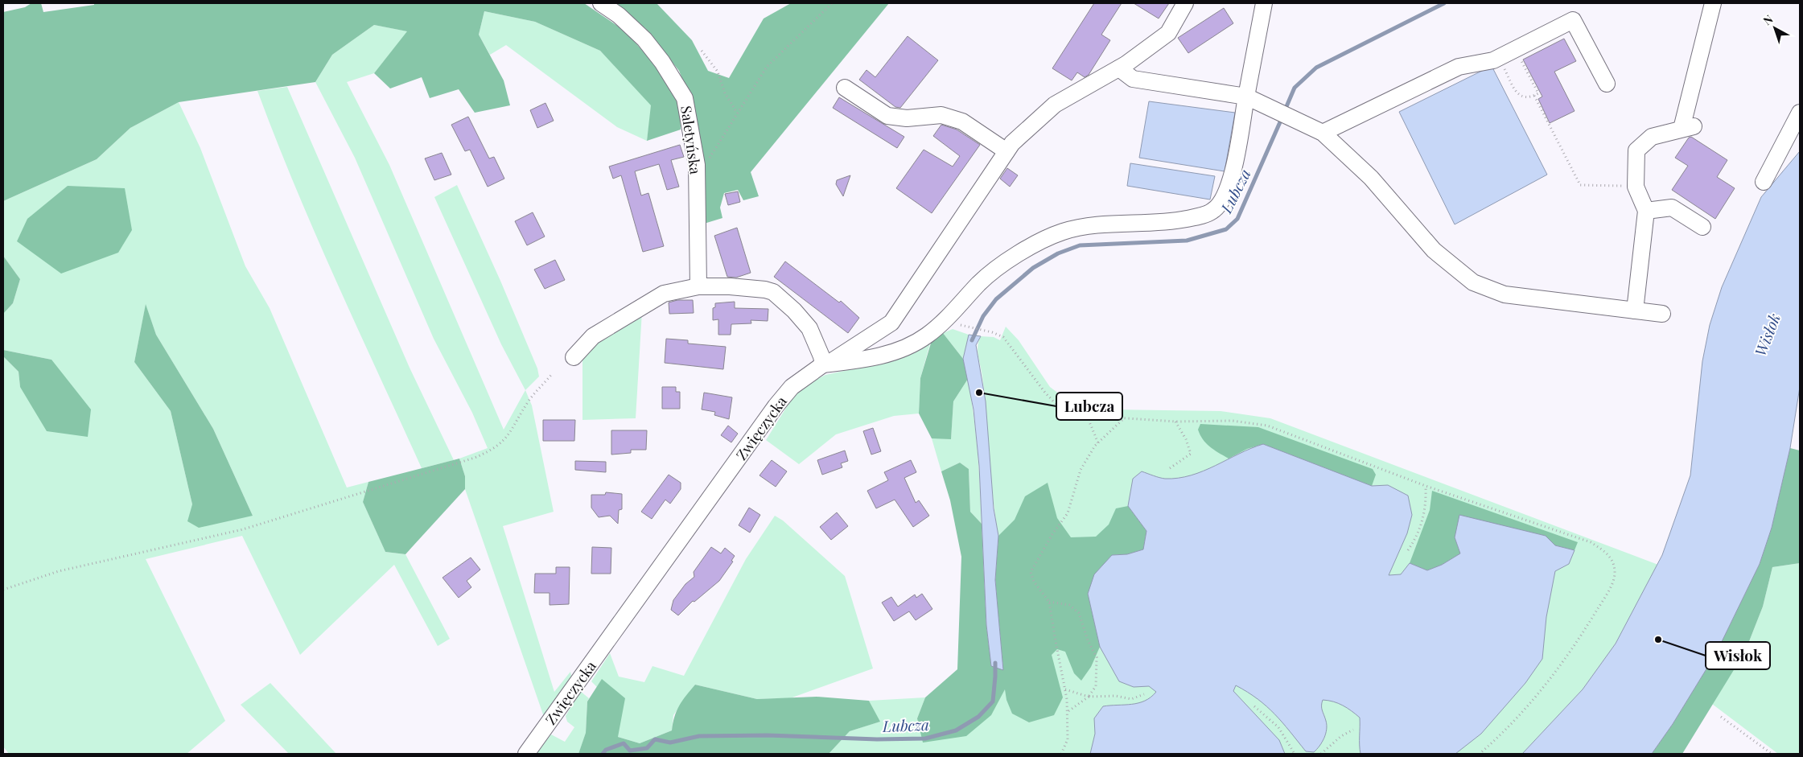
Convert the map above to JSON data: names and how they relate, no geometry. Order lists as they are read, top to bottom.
{
  "streets": {
    "street": ["Saletyńska", "Zwięczycka"]
  },
  "water": ["Lubcza", "Wisłok"],
  "places": ["Lubcza", "Wisłok"],
  "north": "top left"
}
